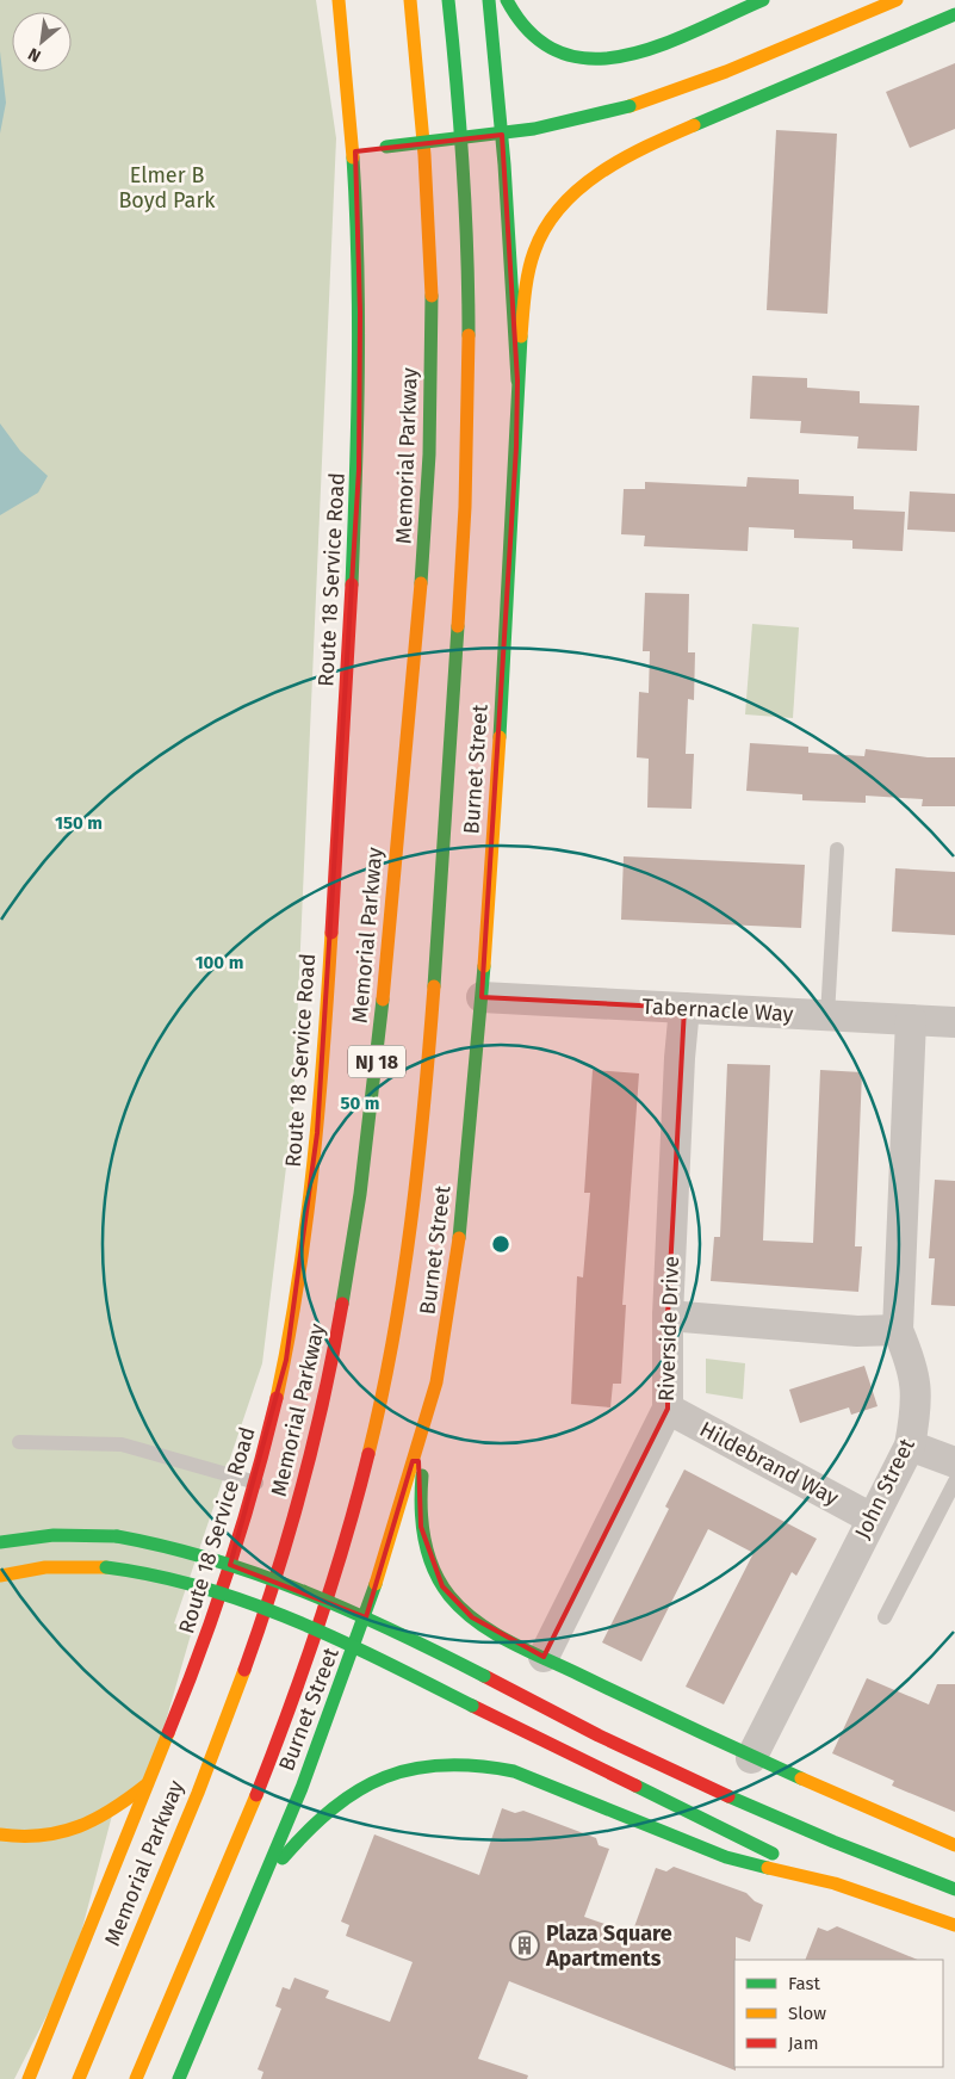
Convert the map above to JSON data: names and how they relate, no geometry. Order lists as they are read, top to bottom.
{
  "streets": {
    "main road": [
      "Memorial Parkway",
      "Route 18 Service Road",
      "Burnet Street",
      "NJ 18"
    ],
    "street": [
      "Tabernacle Way",
      "Riverside Drive",
      "Hildebrand Way",
      "John Street"
    ]
  },
  "crossings": [
    ["Burnet Street", "Tabernacle Way"],
    ["Tabernacle Way", "Riverside Drive"],
    ["Tabernacle Way", "John Street"],
    ["Riverside Drive", "Hildebrand Way"],
    ["Hildebrand Way", "John Street"]
  ],
  "parks": ["Elmer B Boyd Park"],
  "places": {
    "building": ["Plaza Square Apartments"]
  },
  "legend": ["Fast", "Slow", "Jam"],
  "north": "bottom left",
  "rings": ["150 m", "100 m", "50 m"]
}
